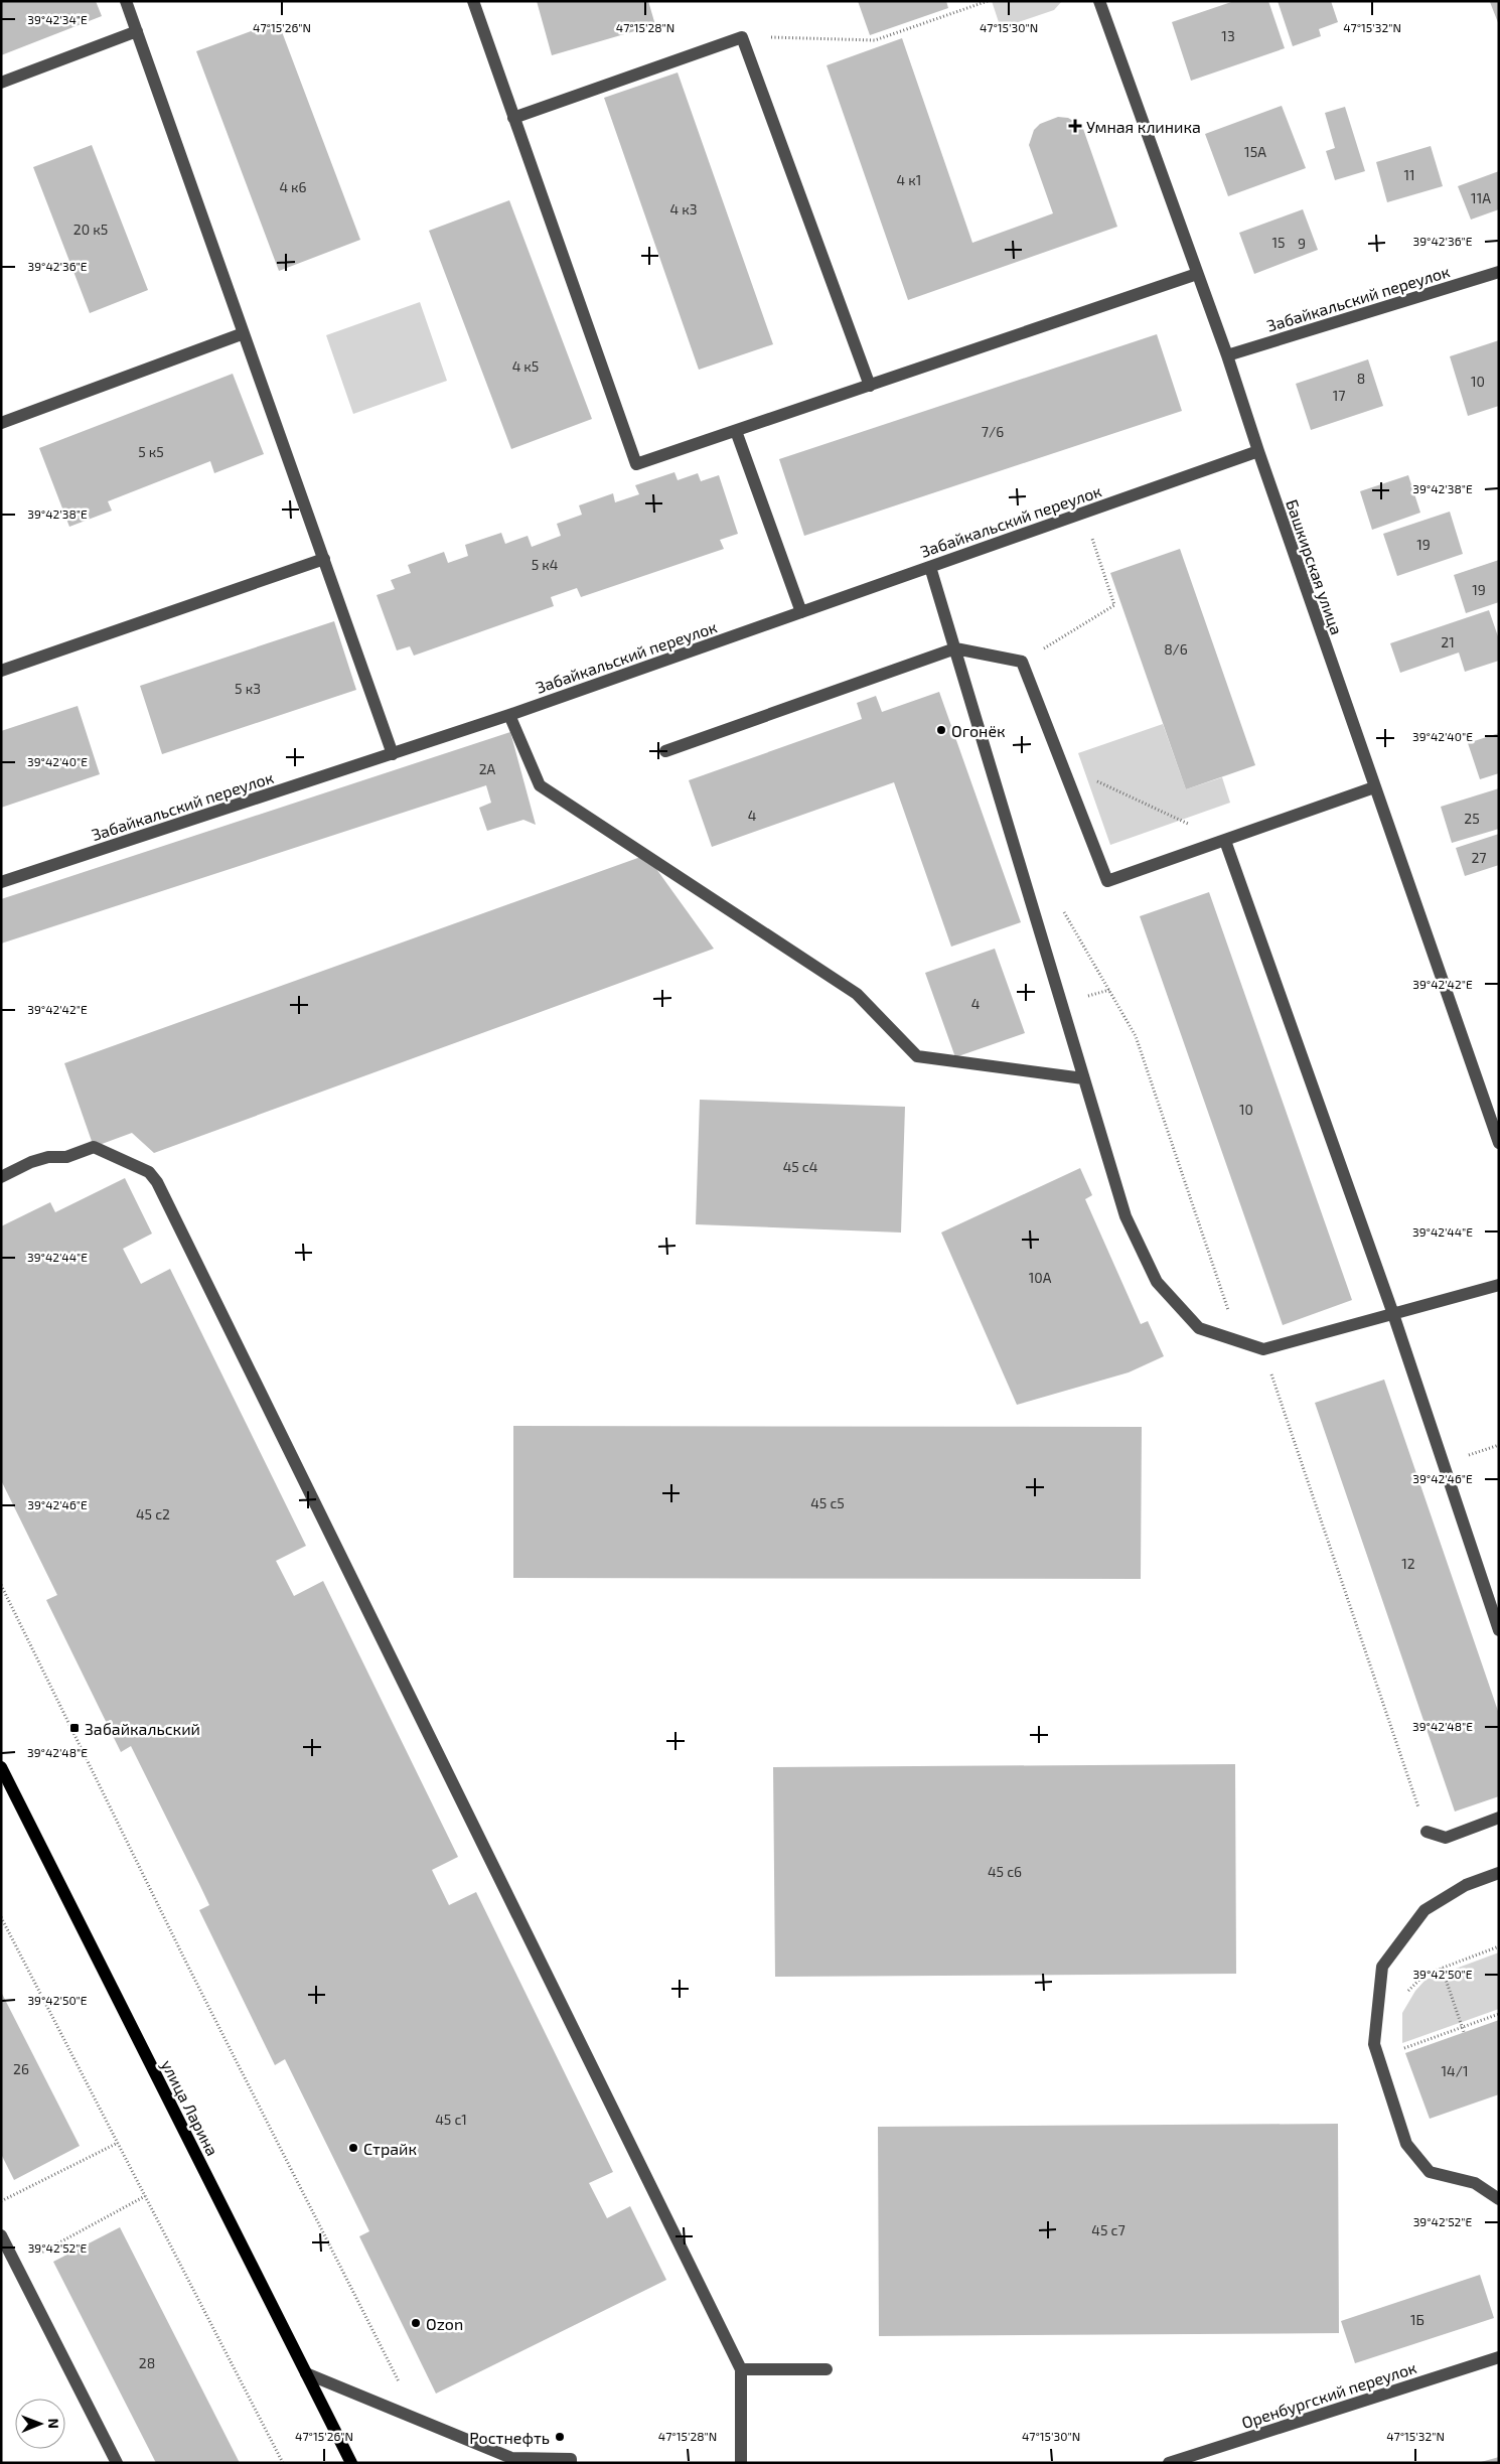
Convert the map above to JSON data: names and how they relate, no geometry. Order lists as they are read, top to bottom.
{
  "streets": {
    "main road": ["улица Ларина"],
    "street": ["Забайкальский переулок", "Башкирская улица", "Оренбургский переулок"]
  },
  "crossings": [
    ["Забайкальский переулок", "Башкирская улица"]
  ],
  "places": {
    "health": ["Умная клиника"],
    "other": [
      "Огонёк",
      "Страйк",
      "Ozon",
      "Ростнефть"
    ],
    "transit": ["Забайкальский"]
  },
  "house_numbers": [
    "13",
    "15А",
    "11",
    "4 к1",
    "4 к6",
    "11А",
    "4 к3",
    "20 к5",
    "15",
    "9",
    "4 к5",
    "8",
    "10",
    "17",
    "7/6",
    "5 к5",
    "19",
    "5 к4",
    "19",
    "21",
    "8/6",
    "5 к3",
    "2А",
    "4",
    "25",
    "27",
    "4",
    "10",
    "45 с4",
    "10А",
    "45 с5",
    "45 с2",
    "12",
    "45 с6",
    "26",
    "14/1",
    "45 с1",
    "45 с7",
    "1Б",
    "28"
  ],
  "north": "right",
  "coordinates": [
    "39°42'34\"E",
    "47°15'26\"N",
    "47°15'28\"N",
    "47°15'30\"N",
    "47°15'32\"N",
    "39°42'36\"E",
    "39°42'38\"E",
    "39°42'40\"E",
    "39°42'42\"E",
    "39°42'44\"E",
    "39°42'46\"E",
    "39°42'48\"E",
    "39°42'50\"E",
    "39°42'52\"E"
  ]
}
